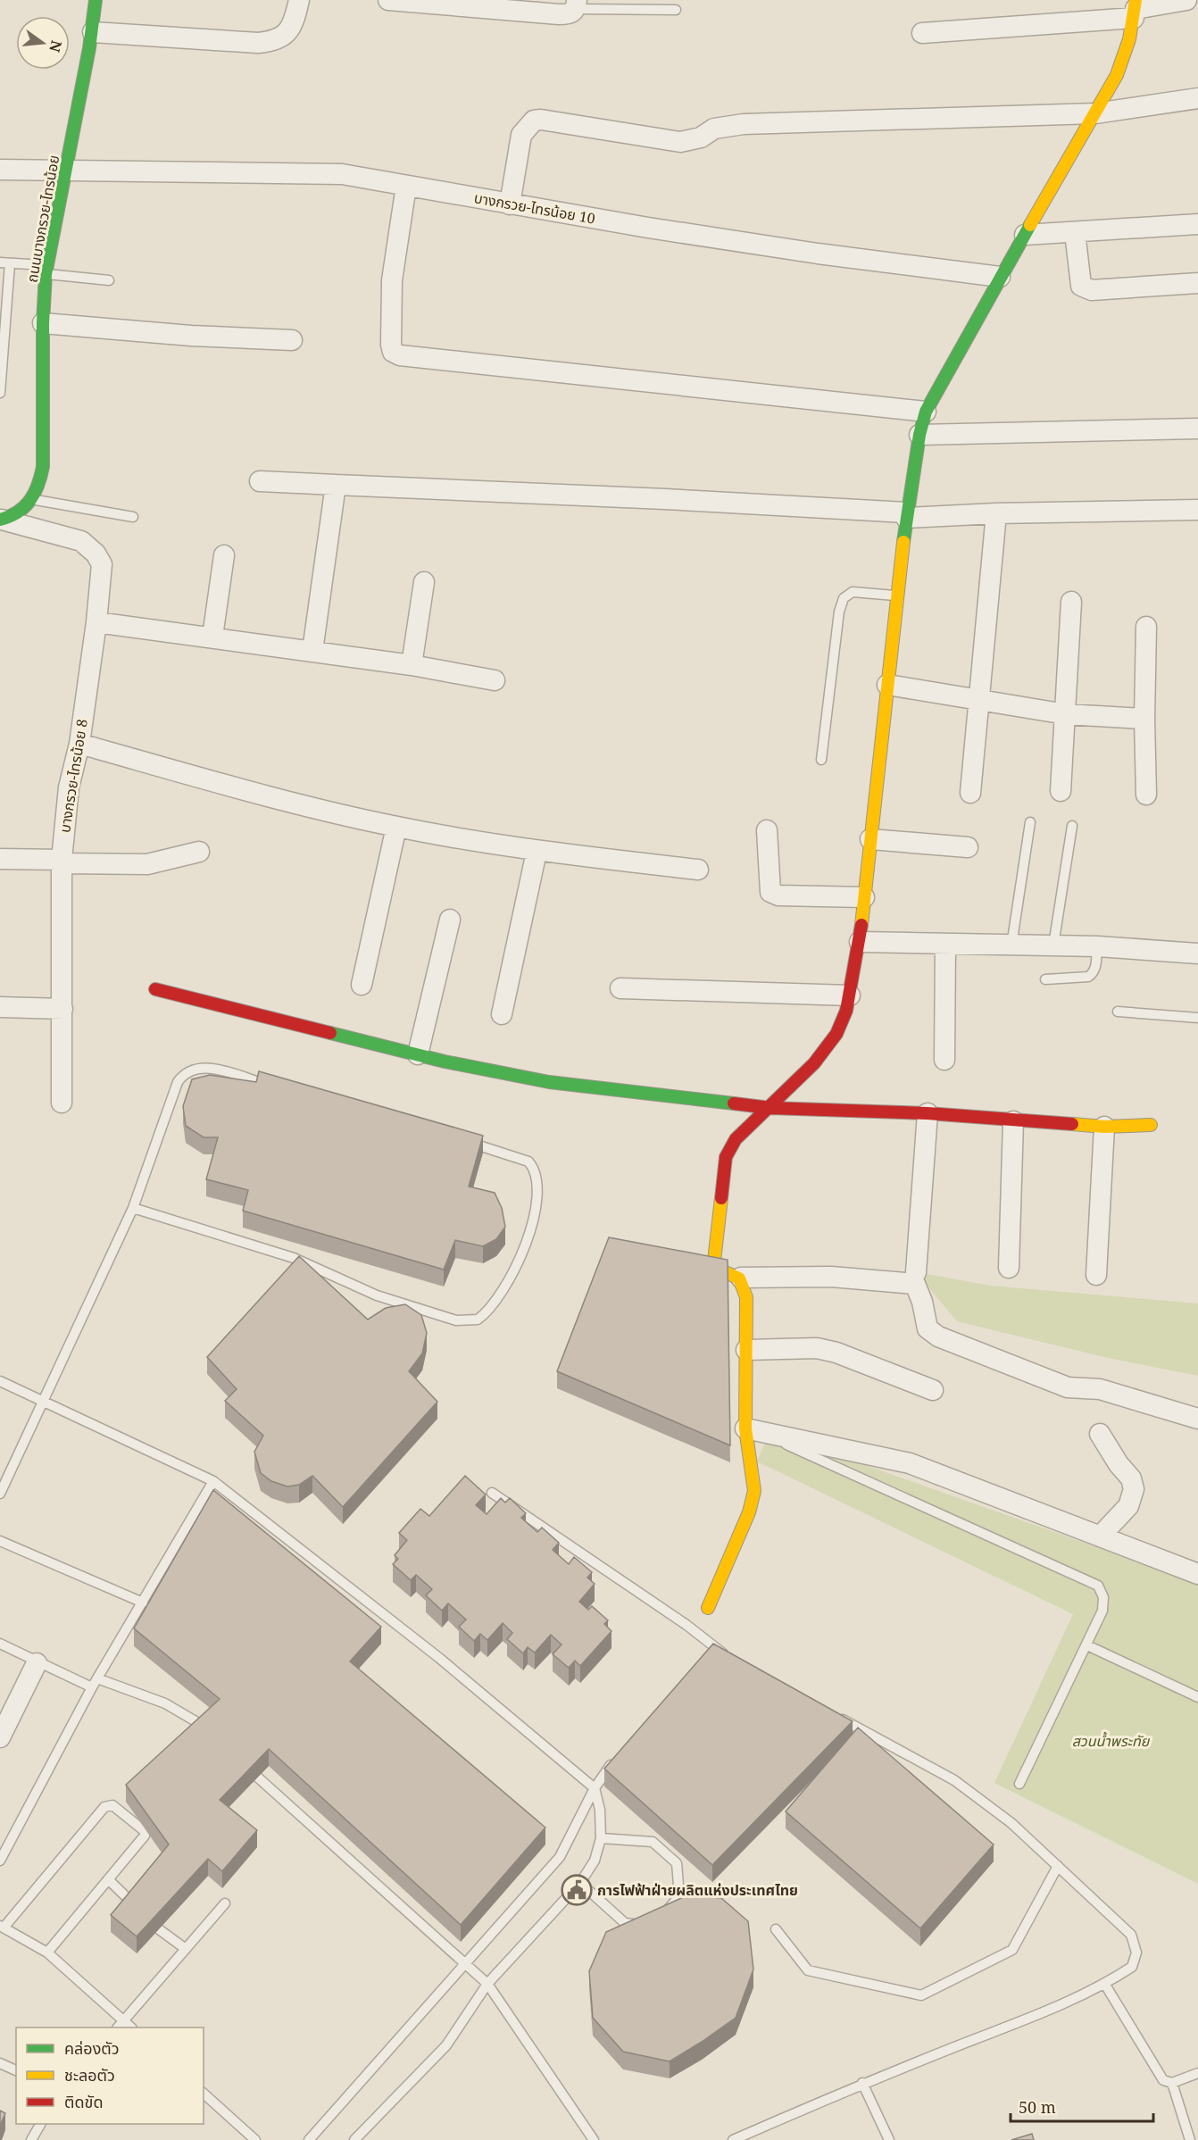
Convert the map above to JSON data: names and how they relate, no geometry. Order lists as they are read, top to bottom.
{
  "streets": {
    "street": ["บางกรวย-ไทรน้อย 10", "ถนนบางกรวย-ไทรน้อย", "บางกรวย-ไทรน้อย 8"]
  },
  "crossings": [
    ["บางกรวย-ไทรน้อย 10", "ถนนบางกรวย-ไทรน้อย"]
  ],
  "parks": ["สวนน้ำพระทัย"],
  "places": {
    "public building": ["การไฟฟ้าฝ่ายผลิตแห่งประเทศไทย"]
  },
  "legend": ["คล่องตัว", "ชะลอตัว", "ติดขัด"],
  "scale_bar": "50 m",
  "north": "right"
}
